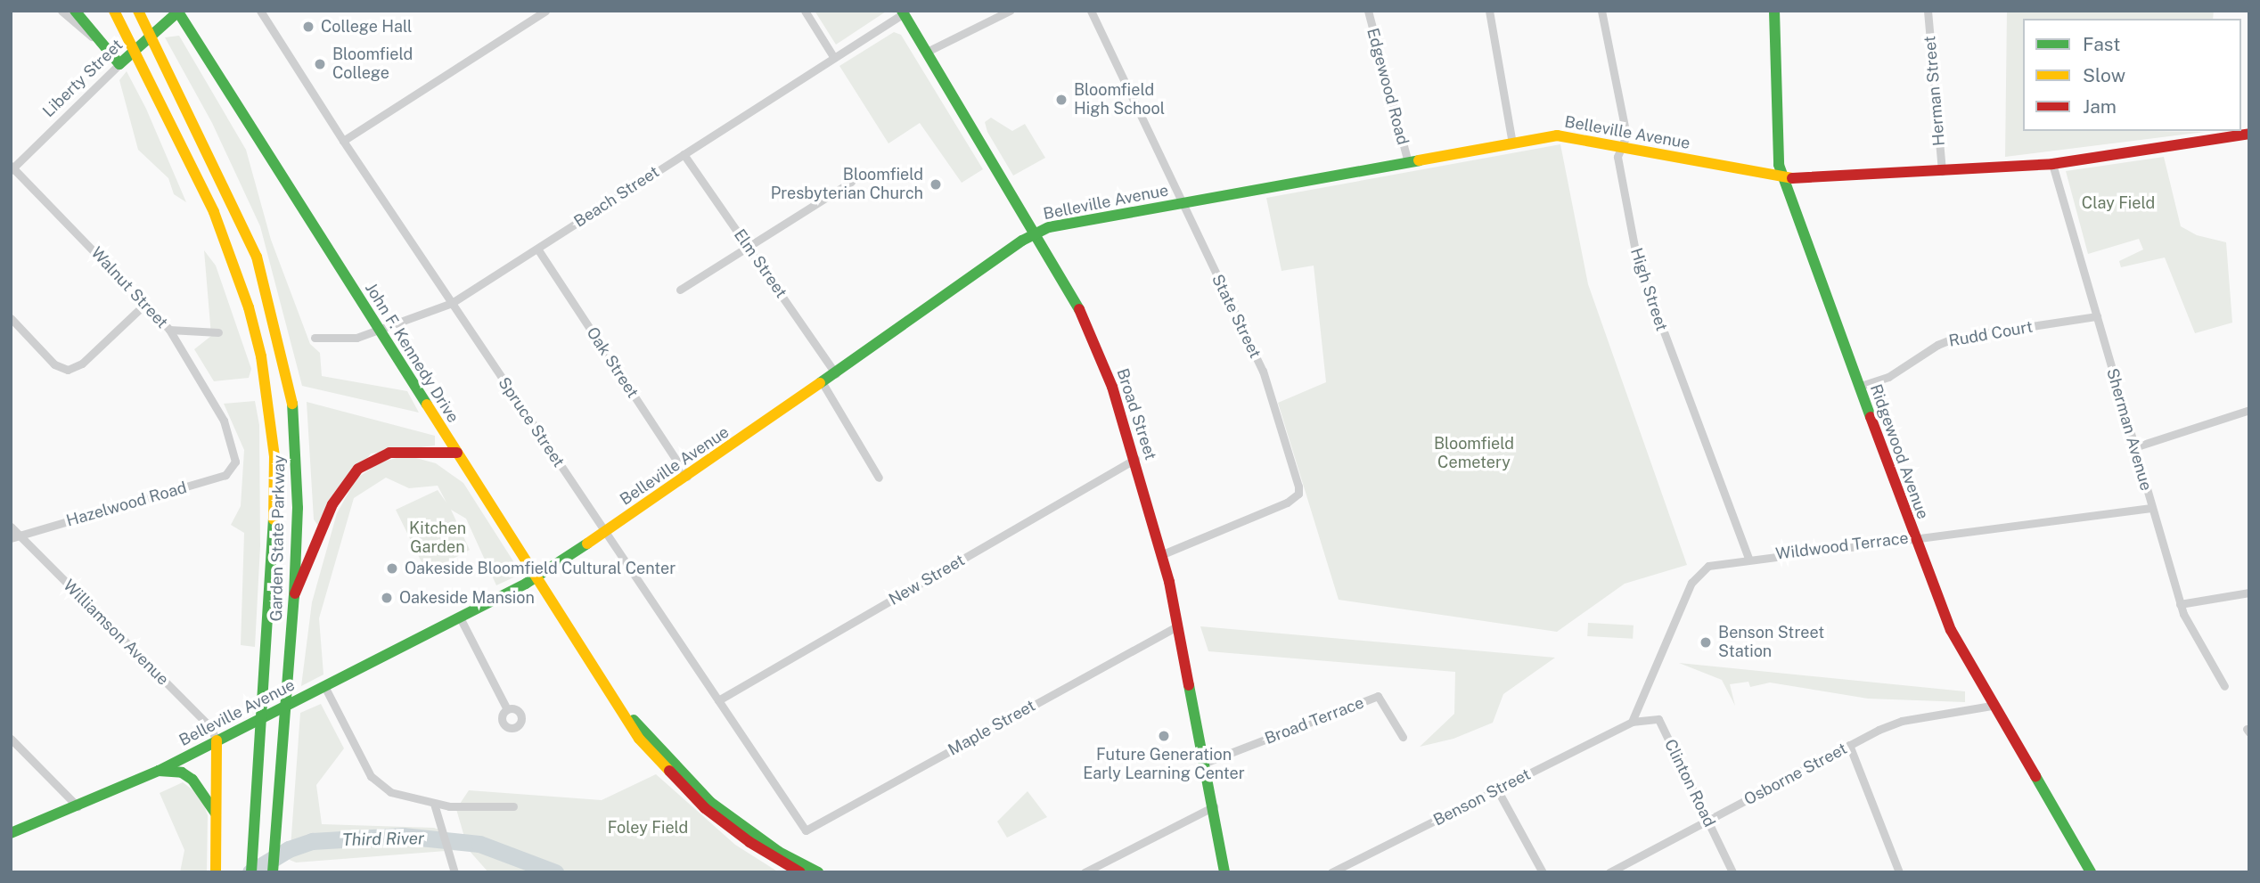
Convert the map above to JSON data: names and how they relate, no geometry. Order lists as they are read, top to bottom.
{
  "streets": {
    "main road": [
      "Liberty Street",
      "Belleville Avenue",
      "John F. Kennedy Drive",
      "Broad Street",
      "Ridgewood Avenue",
      "Garden State Parkway"
    ],
    "street": [
      "Edgewood Road",
      "Herman Street",
      "Beach Street",
      "Elm Street",
      "Walnut Street",
      "High Street",
      "State Street",
      "Rudd Court",
      "Oak Street",
      "Spruce Street",
      "Sherman Avenue",
      "Hazelwood Road",
      "Wildwood Terrace",
      "New Street",
      "Williamson Avenue",
      "Broad Terrace",
      "Maple Street",
      "Osborne Street",
      "Clinton Road",
      "Benson Street"
    ]
  },
  "crossings": [
    ["Liberty Street", "Walnut Street"],
    ["Liberty Street", "John F. Kennedy Drive"],
    ["Edgewood Road", "Belleville Avenue"],
    ["Herman Street", "Belleville Avenue"],
    ["Belleville Avenue", "Elm Street"],
    ["Belleville Avenue", "High Street"],
    ["Belleville Avenue", "State Street"],
    ["Belleville Avenue", "John F. Kennedy Drive"],
    ["Belleville Avenue", "Oak Street"],
    ["Belleville Avenue", "Broad Street"],
    ["Belleville Avenue", "Spruce Street"],
    ["Belleville Avenue", "Sherman Avenue"],
    ["Belleville Avenue", "Ridgewood Avenue"],
    ["Belleville Avenue", "Williamson Avenue"],
    ["Beach Street", "Elm Street"],
    ["Beach Street", "John F. Kennedy Drive"],
    ["Beach Street", "Oak Street"],
    ["Beach Street", "Broad Street"],
    ["Beach Street", "Spruce Street"],
    ["Walnut Street", "Hazelwood Road"],
    ["High Street", "Wildwood Terrace"],
    ["State Street", "Broad Street"],
    ["Rudd Court", "Sherman Avenue"],
    ["Rudd Court", "Ridgewood Avenue"],
    ["Broad Street", "New Street"],
    ["Broad Street", "Broad Terrace"],
    ["Broad Street", "Maple Street"],
    ["Spruce Street", "New Street"],
    ["Spruce Street", "Maple Street"],
    ["Sherman Avenue", "Wildwood Terrace"],
    ["Ridgewood Avenue", "Wildwood Terrace"],
    ["Ridgewood Avenue", "Osborne Street"],
    ["Hazelwood Road", "Williamson Avenue"],
    ["Wildwood Terrace", "Clinton Road"],
    ["Wildwood Terrace", "Benson Street"],
    ["Osborne Street", "Clinton Road"],
    ["Clinton Road", "Benson Street"]
  ],
  "water": ["Third River"],
  "parks": [
    "Clay Field",
    "Bloomfield Cemetery",
    "Kitchen Garden",
    "Foley Field"
  ],
  "places": [
    "College Hall",
    "Bloomfield College",
    "Bloomfield High School",
    "Bloomfield Presbyterian Church",
    "Oakeside Bloomfield Cultural Center",
    "Oakeside Mansion",
    "Benson Street Station",
    "Future Generation Early Learning Center"
  ],
  "legend": ["Fast", "Slow", "Jam"]
}
